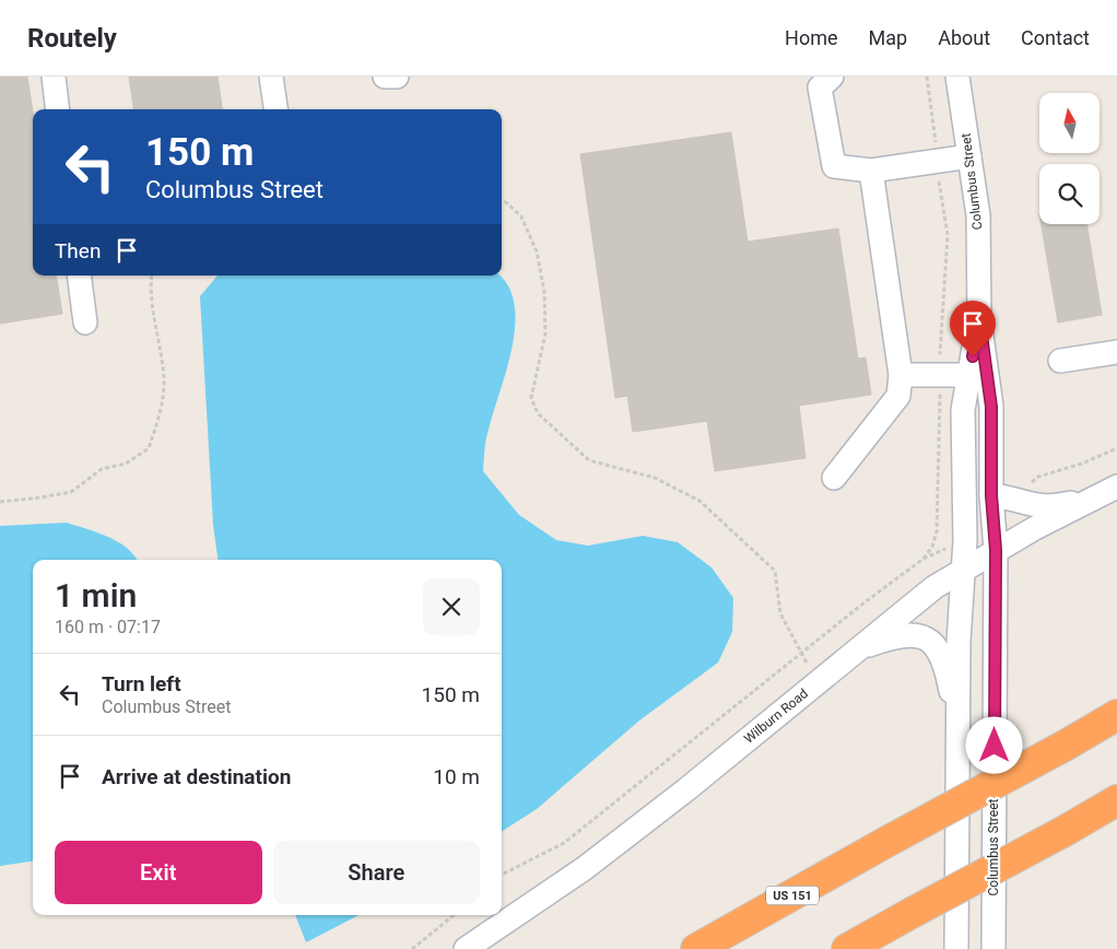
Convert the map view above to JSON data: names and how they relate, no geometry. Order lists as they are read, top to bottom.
{
  "streets": {
    "highway": ["US 151"],
    "street": ["Columbus Street", "Wilburn Road"]
  },
  "crossings": [
    ["Columbus Street", "Wilburn Road"]
  ],
  "north": "top",
  "page": {
    "header": "Routely",
    "nav": [
      "Home",
      "Map",
      "About",
      "Contact"
    ],
    "turn": ["150 m", "Columbus Street"],
    "then": "Then",
    "heading": ["1 min", "160 m · 07:17"],
    "list": [
      {
        "name": "Turn left",
        "note": "Columbus Street",
        "value": "150 m"
      },
      {
        "name": "Arrive at destination",
        "value": "10 m"
      }
    ],
    "buttons": ["Exit", "Share"]
  }
}
